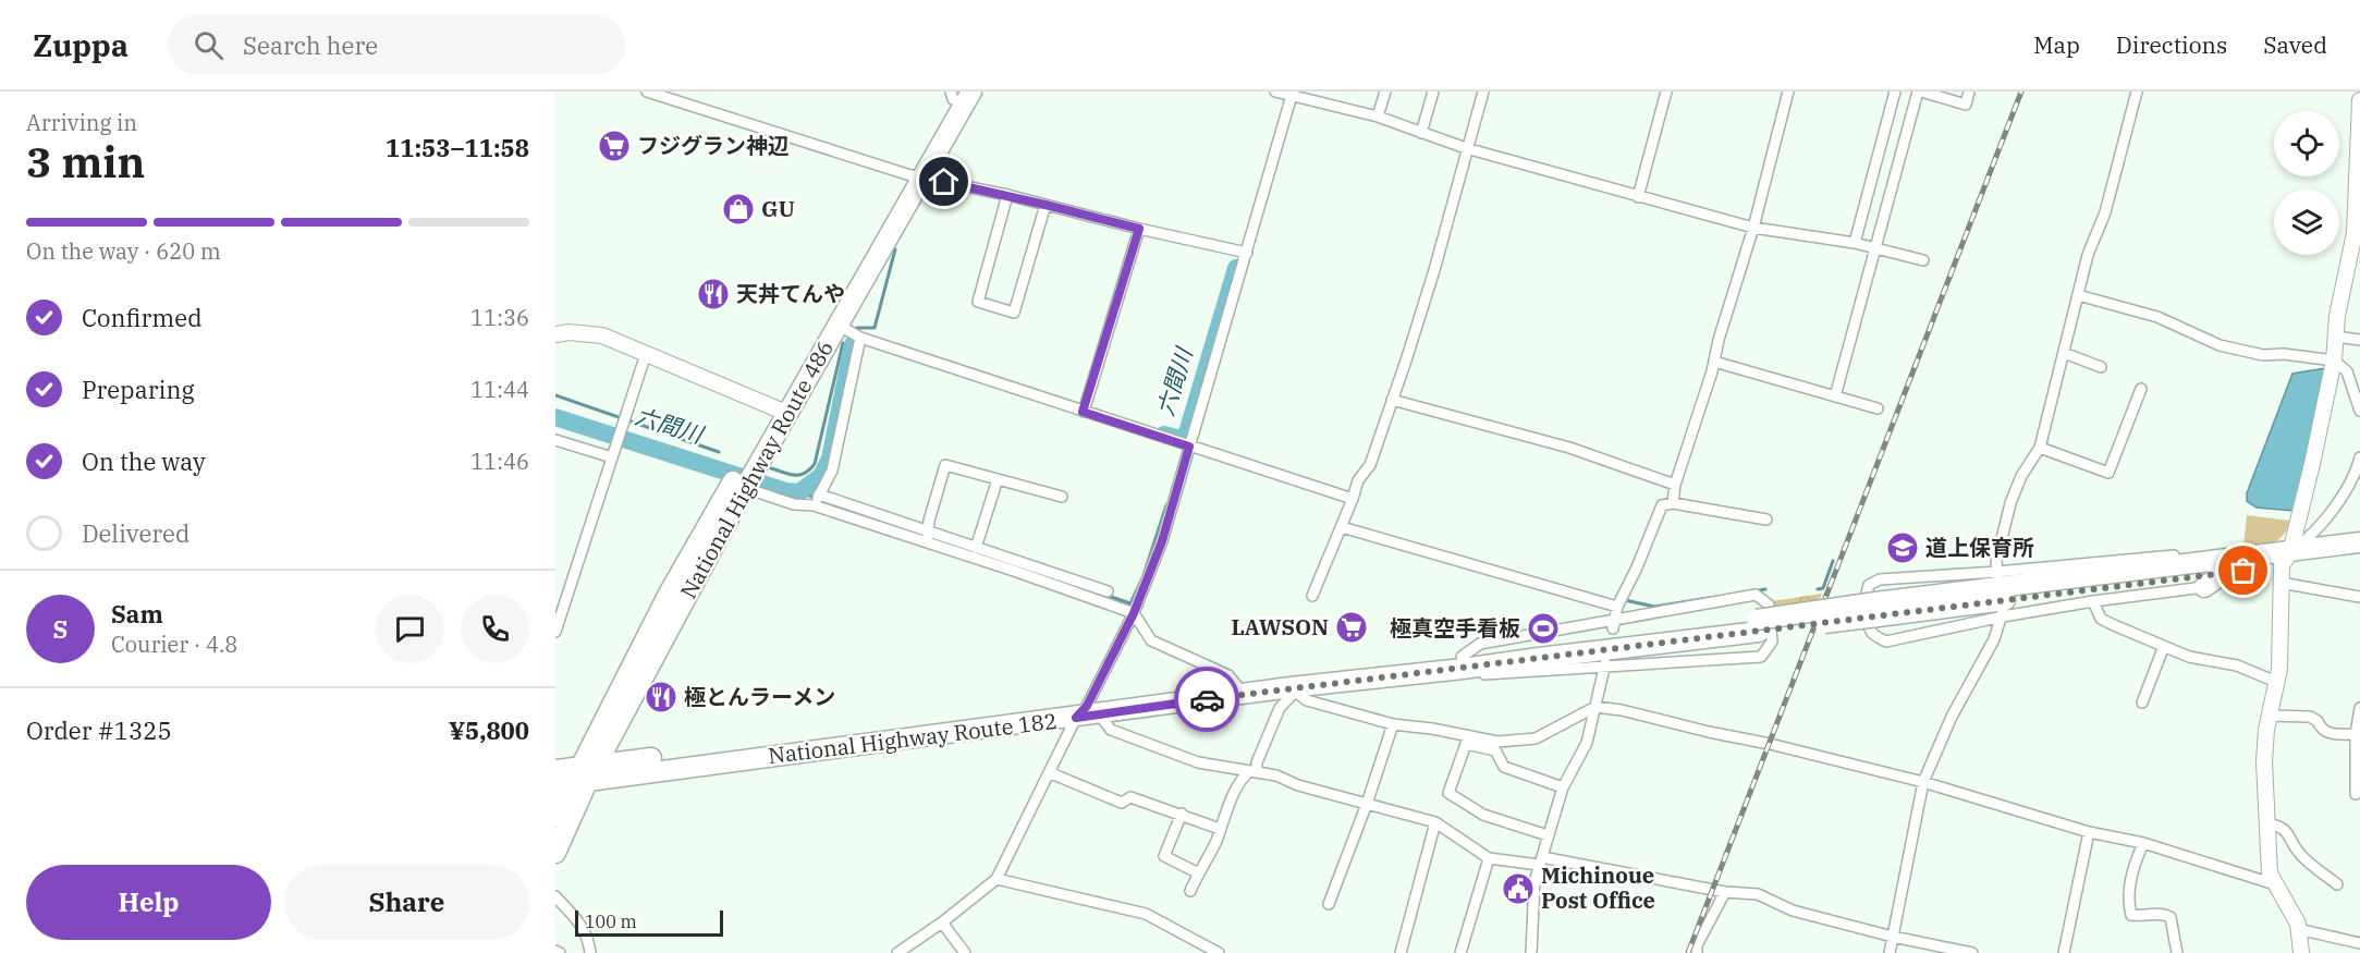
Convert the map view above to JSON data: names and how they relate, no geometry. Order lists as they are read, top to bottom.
{
  "streets": {
    "highway": ["National Highway Route 486", "National Highway Route 182"]
  },
  "crossings": [
    ["National Highway Route 486", "National Highway Route 182"]
  ],
  "water": ["六間川"],
  "places": {
    "supermarket": ["フジグラン神辺", "LAWSON"],
    "shop": ["GU"],
    "restaurant": ["天丼てんや", "極とんラーメン"],
    "school or university": ["道上保育所"],
    "sports": ["極真空手看板"],
    "public building": ["Michinoue Post Office"]
  },
  "scale_bar": "100 m",
  "page": {
    "header": "Zuppa",
    "search": "Search here",
    "nav": ["Map", "Directions", "Saved"],
    "heading": ["3 min", "Arriving in", "11:53–11:58"],
    "panel": [
      "Sam",
      "Courier · 4.8",
      "Order #1325",
      "¥5,800"
    ],
    "bar": "On the way · 620 m",
    "list": [
      ["Confirmed", "11:36"],
      ["Preparing", "11:44"],
      ["On the way", "11:46"],
      "Delivered"
    ],
    "round": "S",
    "buttons": ["Help", "Share"],
    "scale": "100 m"
  }
}
